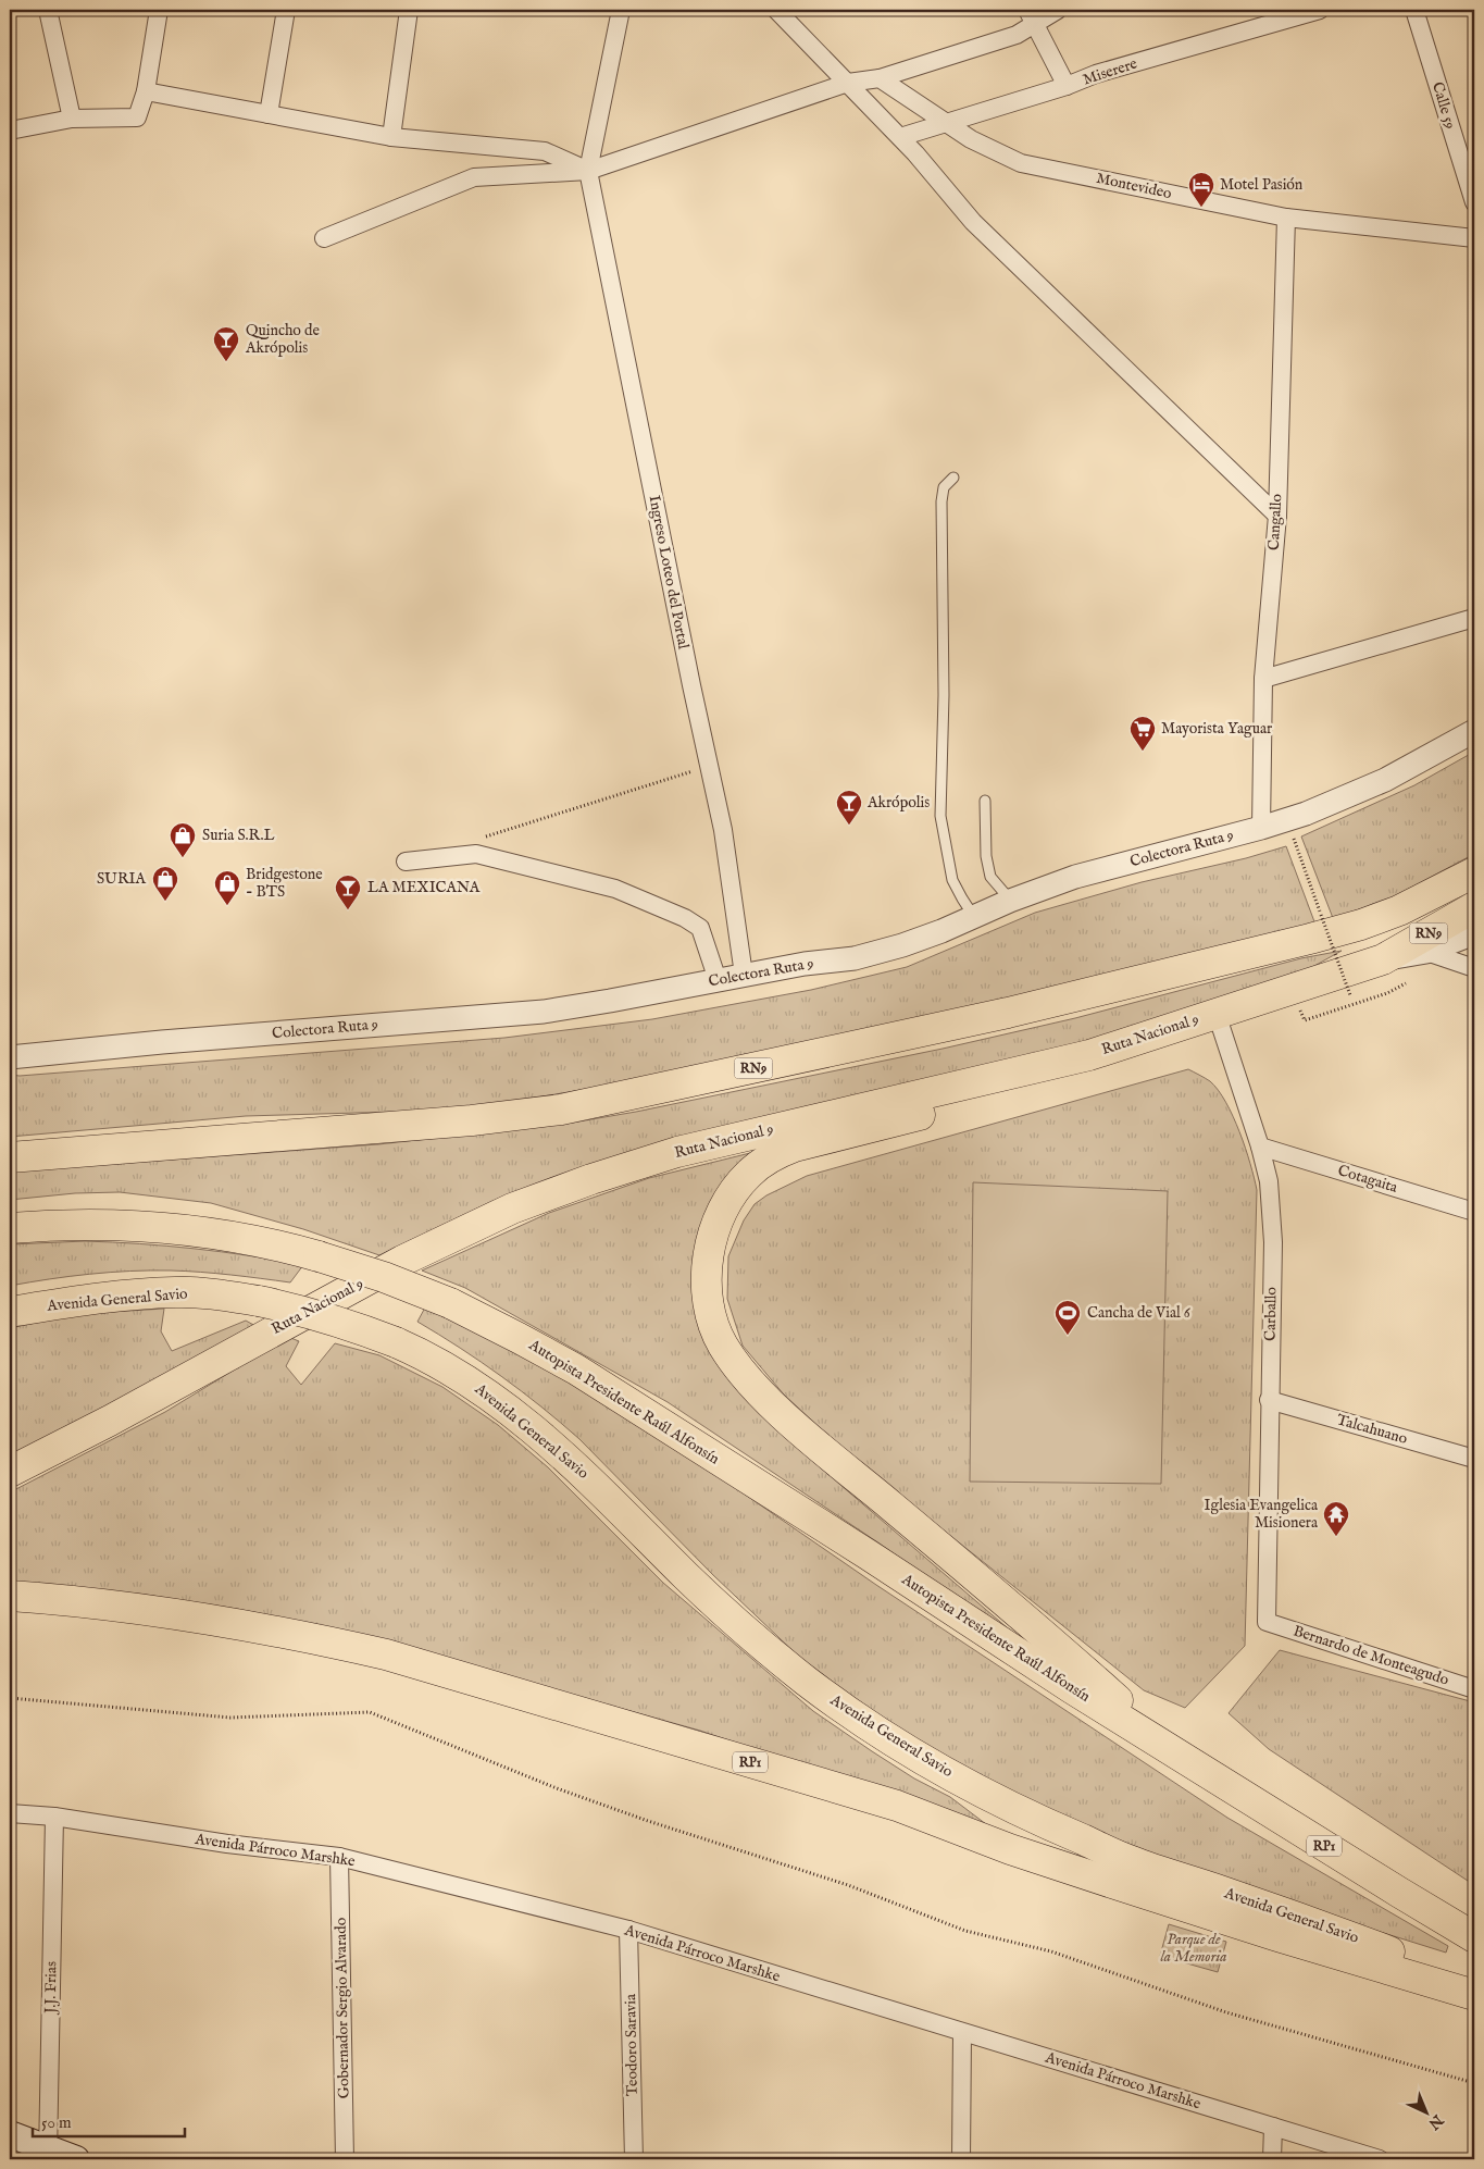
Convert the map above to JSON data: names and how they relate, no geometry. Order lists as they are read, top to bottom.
{
  "streets": {
    "highway": [
      "RN9",
      "Ruta Nacional 9",
      "Avenida General Savio",
      "Autopista Presidente Raúl Alfonsín",
      "RP1"
    ],
    "street": [
      "Miserere",
      "Calle 59",
      "Montevideo",
      "Cangallo",
      "Ingreso Loteo del Portal",
      "Colectora Ruta 9",
      "Cotagaita",
      "Carballo",
      "Talcahuano",
      "Bernardo de Monteagudo",
      "Avenida Párroco Marshke",
      "J.J. Frias",
      "Gobernador Sergio Alvarado",
      "Teodoro Saravia"
    ]
  },
  "crossings": [
    ["Miserere", "Montevideo"],
    ["Montevideo", "Cangallo"],
    ["Cangallo", "Colectora Ruta 9"],
    ["Ingreso Loteo del Portal", "Colectora Ruta 9"],
    ["Ruta Nacional 9", "Carballo"],
    ["Cotagaita", "Carballo"],
    ["Carballo", "Talcahuano"],
    ["Carballo", "Bernardo de Monteagudo"],
    ["Autopista Presidente Raúl Alfonsín", "RP1"],
    ["Avenida Párroco Marshke", "J.J. Frias"],
    ["Avenida Párroco Marshke", "Gobernador Sergio Alvarado"],
    ["Avenida Párroco Marshke", "Teodoro Saravia"]
  ],
  "parks": ["Parque de la Memoria"],
  "places": {
    "hotel": ["Motel Pasión"],
    "bar": ["Quincho de Akrópolis", "Akrópolis", "LA MEXICANA"],
    "supermarket": ["Mayorista Yaguar"],
    "shop": ["Suria S.R.L", "SURIA", "Bridgestone - BTS"],
    "sports": ["Cancha de Vial 6"],
    "temple": ["Iglesia Evangelica Misionera"]
  },
  "scale_bar": "50 m",
  "north": "bottom right"
}
